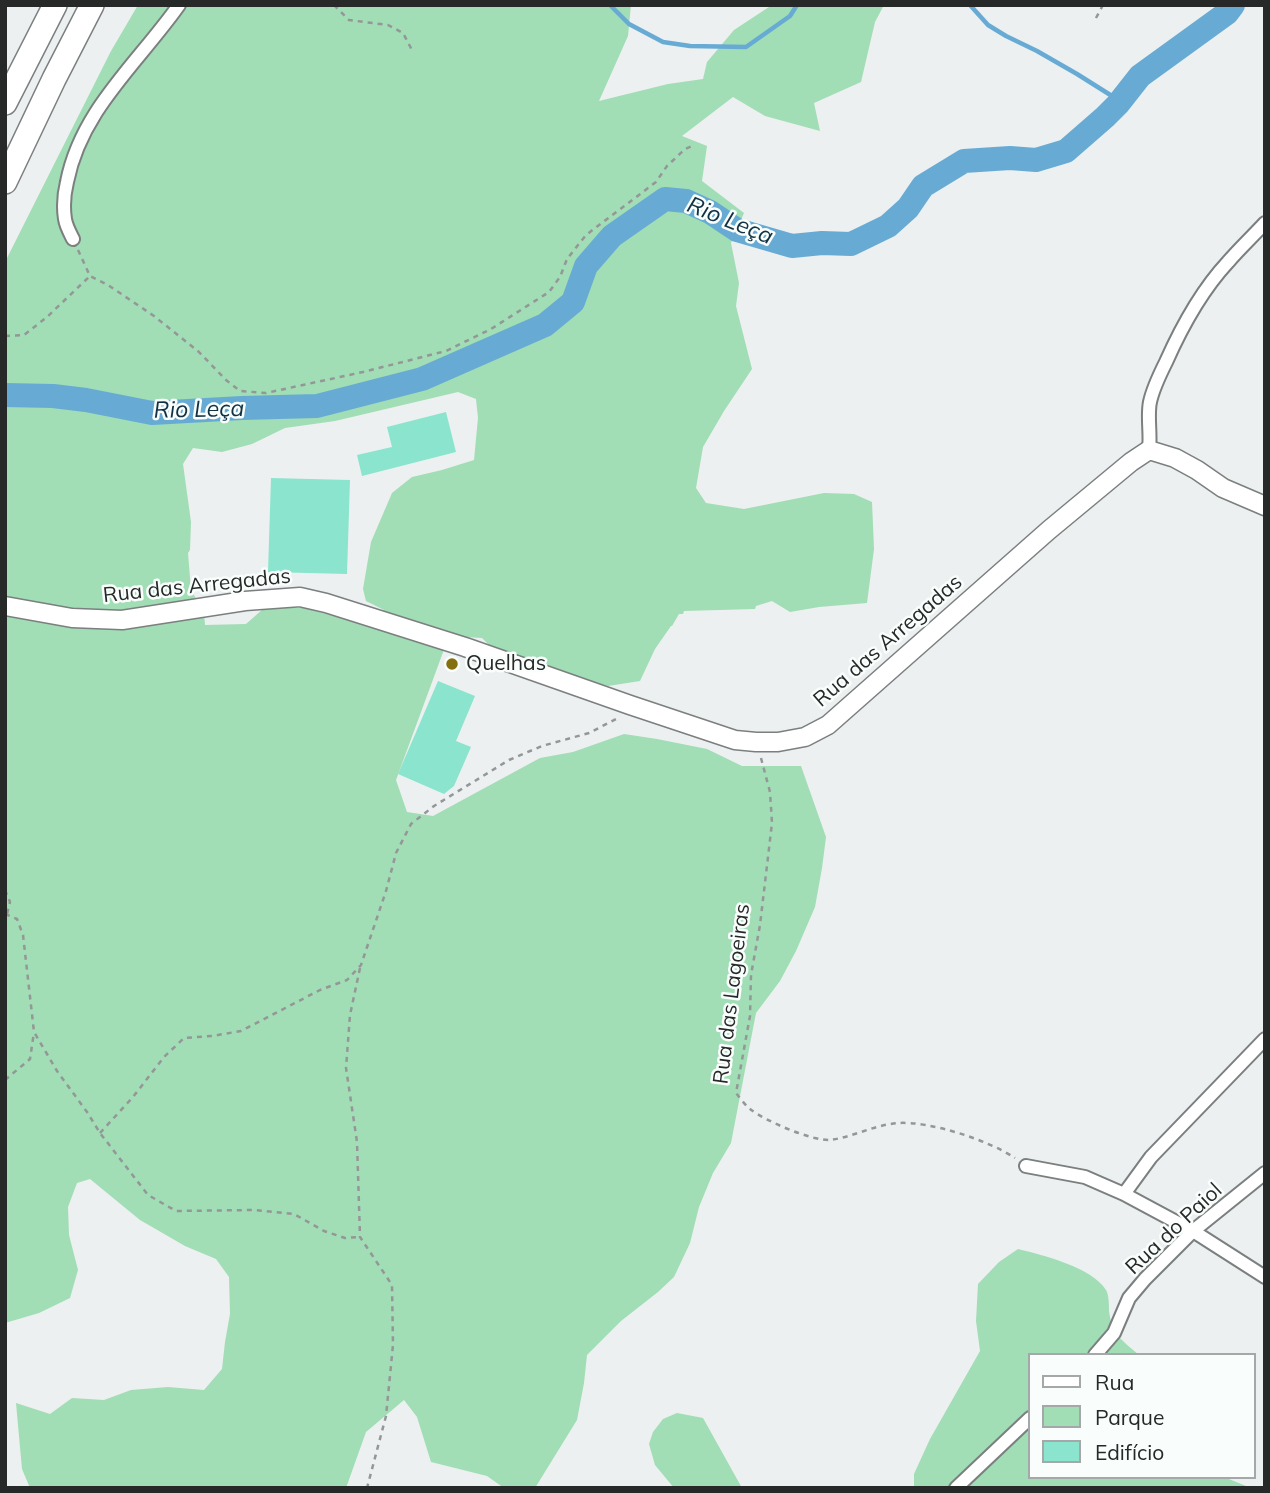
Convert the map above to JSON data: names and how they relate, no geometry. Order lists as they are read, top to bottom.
{
  "streets": {
    "street": ["Rua das Arregadas", "Rua do Paiol"],
    "path": ["Rua das Lagoeiras"]
  },
  "crossings": [
    ["Rua das Arregadas", "Rua das Lagoeiras"]
  ],
  "water": ["Rio Leça"],
  "places": ["Quelhas"],
  "legend": ["Rua", "Parque", "Edifício"]
}
